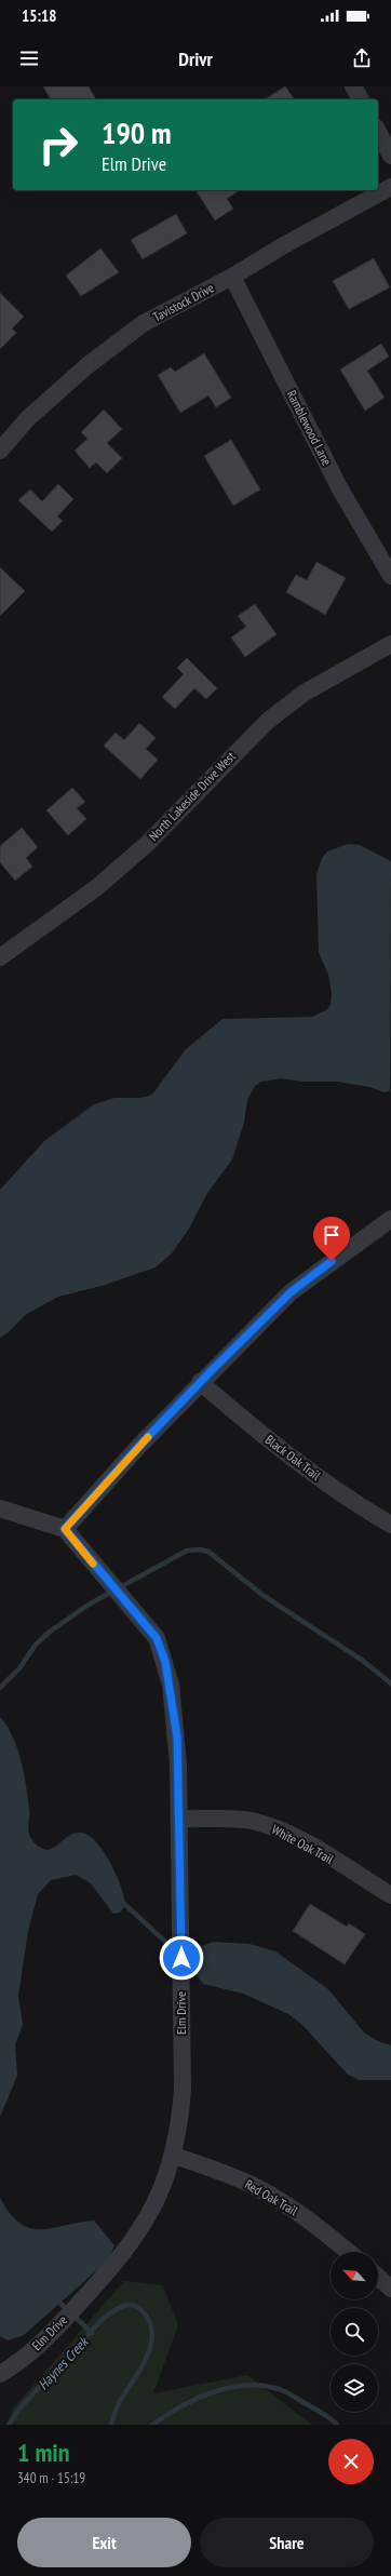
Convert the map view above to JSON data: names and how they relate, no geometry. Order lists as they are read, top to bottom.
{
  "streets": {
    "street": [
      "Tavistock Drive",
      "Ramblewood Lane",
      "North Lakeside Drive West",
      "Black Oak Trail",
      "White Oak Trail",
      "Elm Drive",
      "Red Oak Trail"
    ]
  },
  "crossings": [
    ["Tavistock Drive", "Ramblewood Lane"],
    ["White Oak Trail", "Elm Drive"],
    ["Elm Drive", "Red Oak Trail"]
  ],
  "water": ["Haynes Creek"],
  "north": "top left",
  "page": {
    "status": "15:18",
    "header": "Drivr",
    "turn": ["190 m", "Elm Drive"],
    "heading": ["1 min", "340 m · 15:19"],
    "buttons": ["Exit", "Share"]
  }
}
